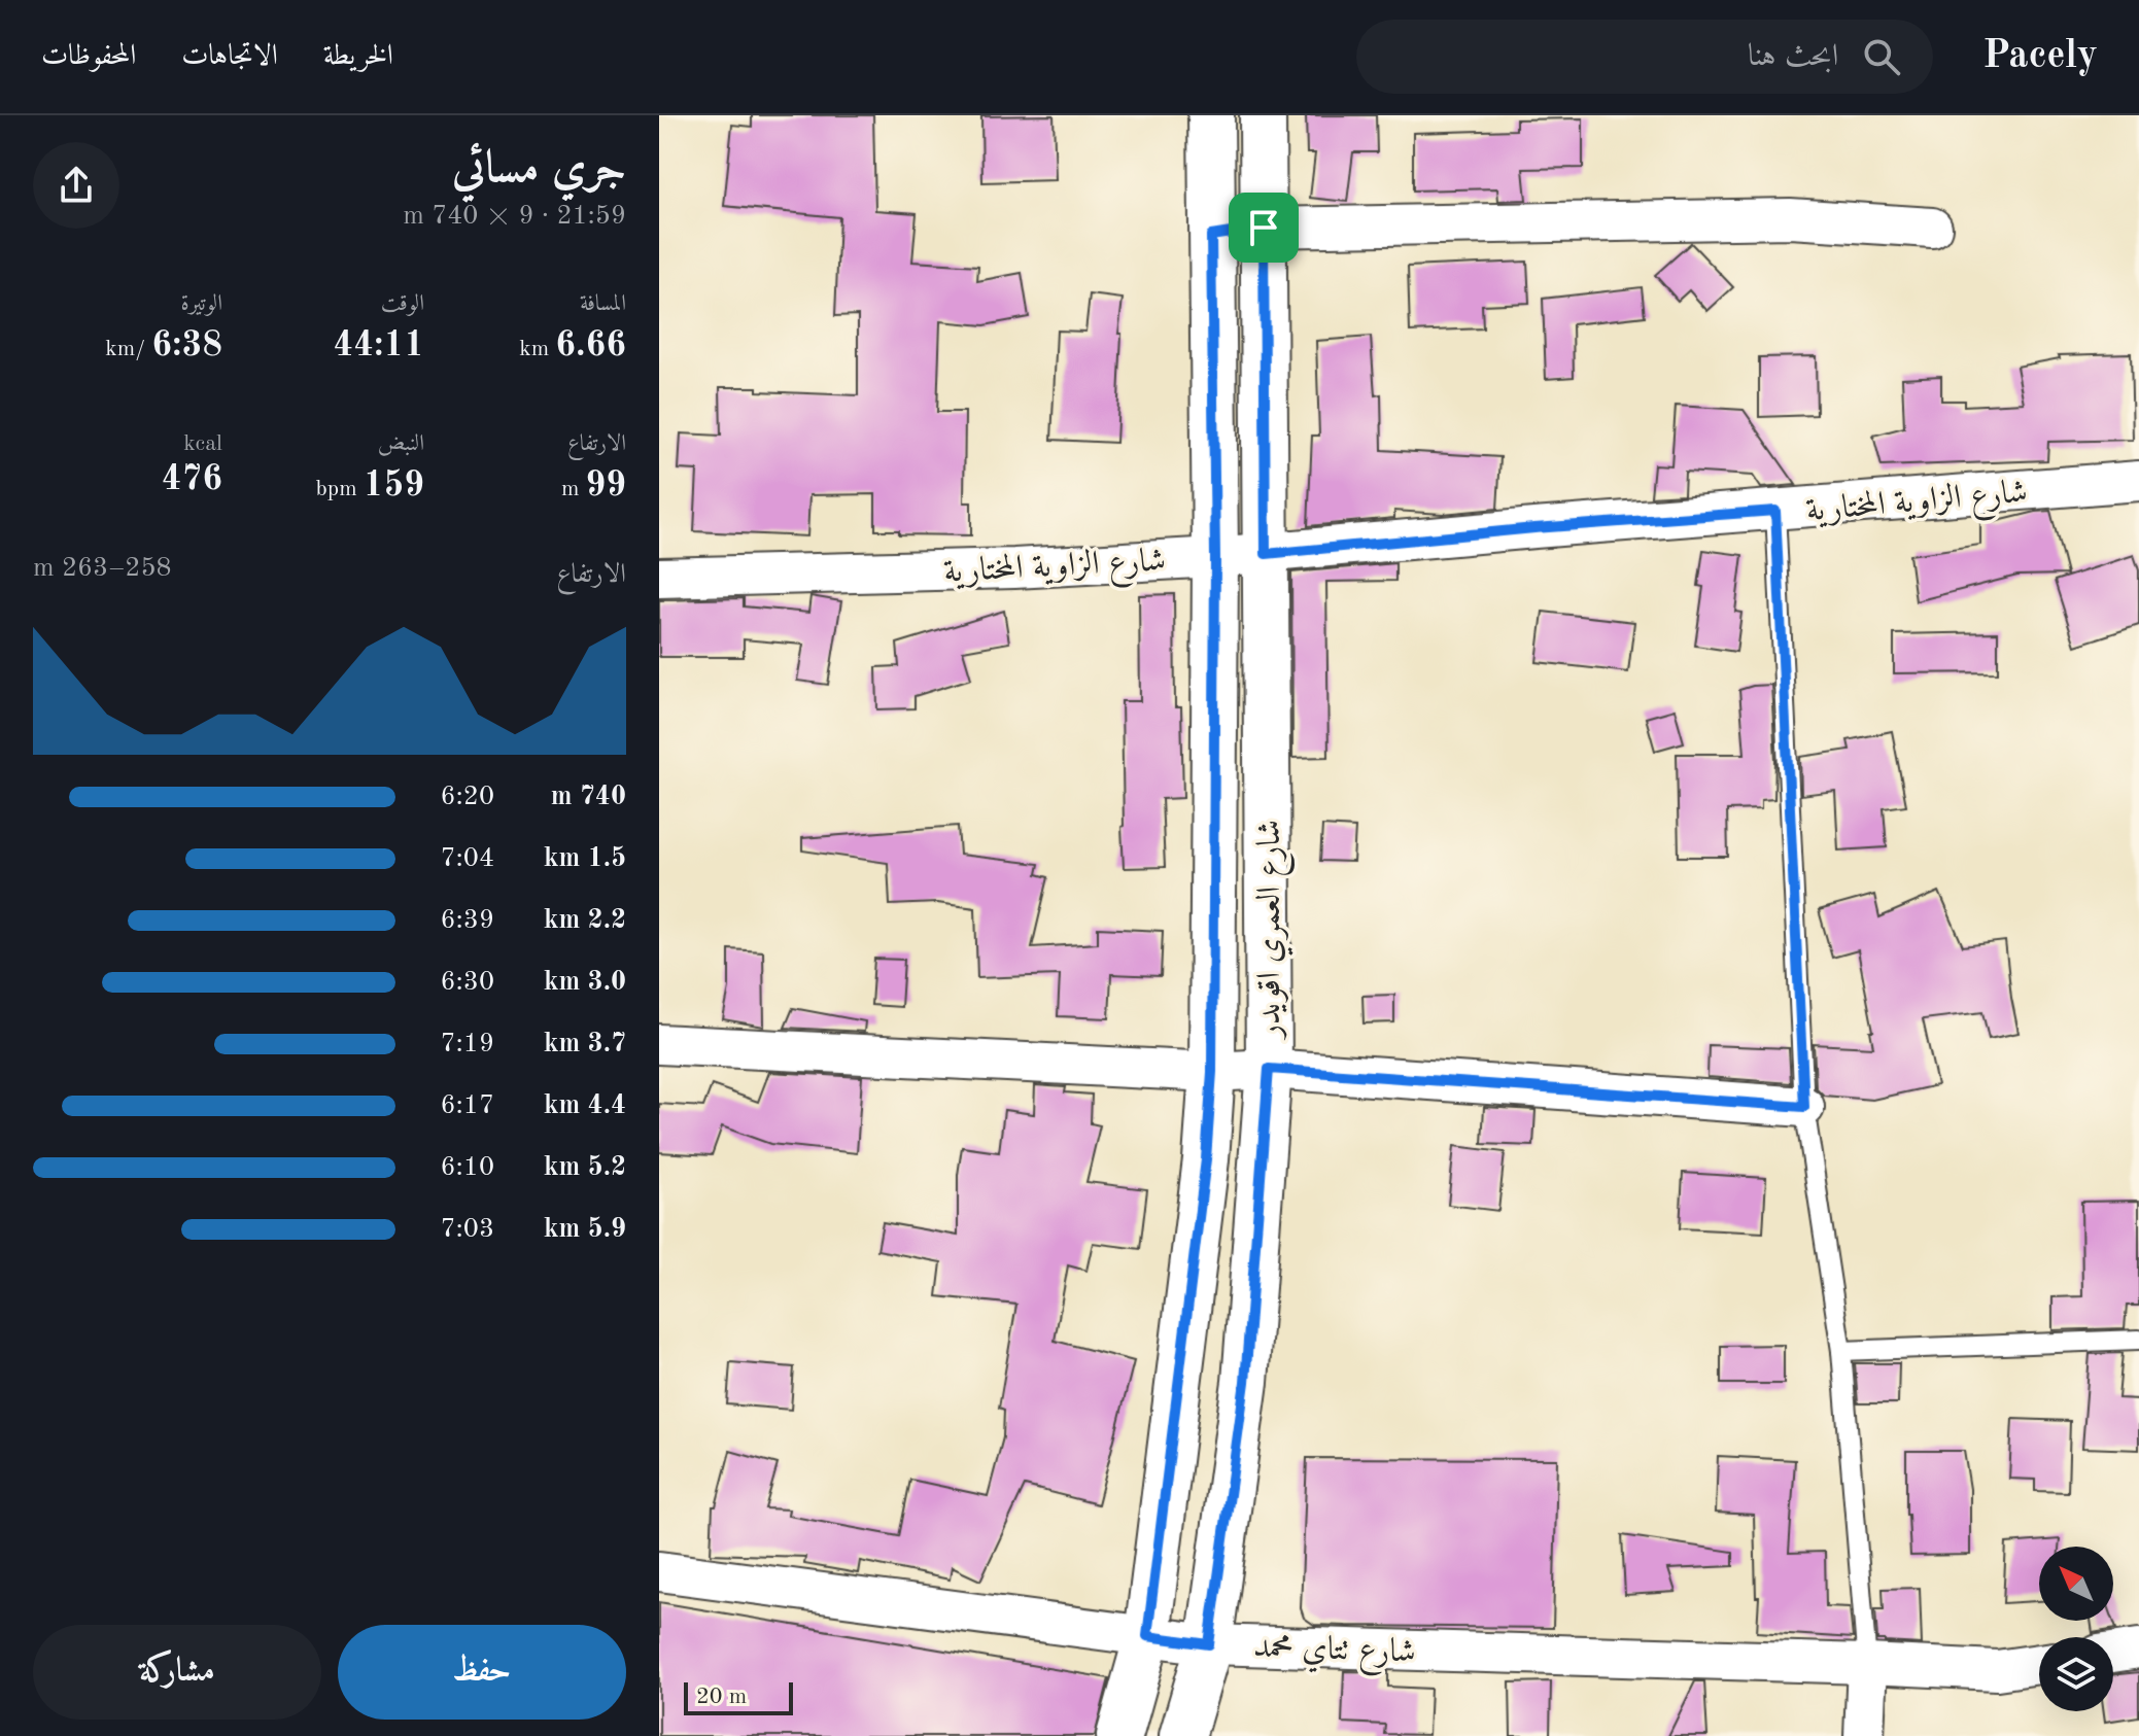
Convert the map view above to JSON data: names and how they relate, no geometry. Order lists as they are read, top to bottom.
{
  "streets": {
    "street": ["شارع الزاوية المختارية", "شارع العمري اقويدر", "شارع تتاي محمد"]
  },
  "crossings": [
    ["شارع الزاوية المختارية", "شارع العمري اقويدر"],
    ["شارع العمري اقويدر", "شارع تتاي محمد"]
  ],
  "scale_bar": "20 m",
  "north": "top left",
  "page": {
    "header": "Pacely",
    "search": "ابحث هنا",
    "nav": ["الخريطة", "الاتجاهات", "المحفوظات"],
    "heading": ["جري مسائي", "21:59 · 9 × 740 m"],
    "stats": [
      ["المسافة", "6.66 km"],
      ["الوقت", "44:11"],
      ["الوتيرة", "6:38 /km"],
      ["الارتفاع", "99 m"],
      ["النبض", "159 bpm"],
      ["kcal", "476"]
    ],
    "chart": ["الارتفاع", "258–263 m"],
    "list": [
      {
        "name": "740 m",
        "note": "6:20"
      },
      {
        "name": "1.5 km",
        "note": "7:04"
      },
      {
        "name": "2.2 km",
        "note": "6:39"
      },
      {
        "name": "3.0 km",
        "note": "6:30"
      },
      {
        "name": "3.7 km",
        "note": "7:19"
      },
      {
        "name": "4.4 km",
        "note": "6:17"
      },
      {
        "name": "5.2 km",
        "note": "6:10"
      },
      {
        "name": "5.9 km",
        "note": "7:03"
      }
    ],
    "buttons": ["حفظ", "مشاركة"],
    "scale": "20 m"
  }
}
